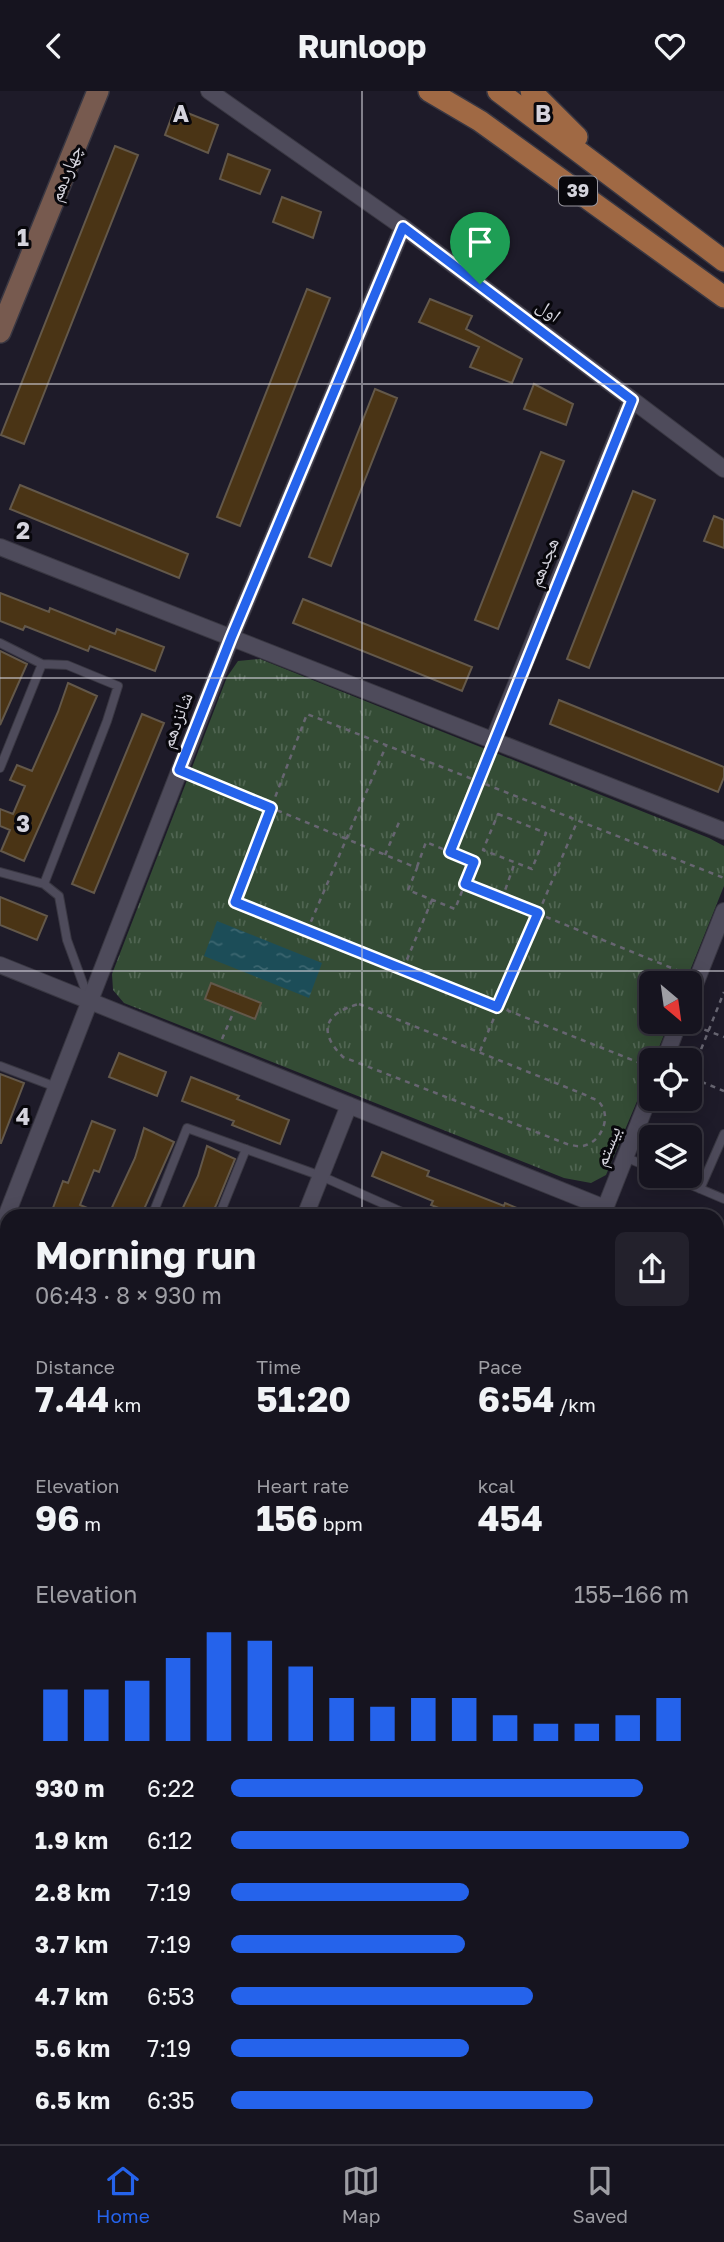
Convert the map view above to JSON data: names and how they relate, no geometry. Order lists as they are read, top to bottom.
{
  "streets": {
    "main road": ["چهاردهم", "39"],
    "street": [
      "اول",
      "هجدهم",
      "شانزدهم",
      "بیستم"
    ]
  },
  "crossings": [
    ["اول", "هجدهم"],
    ["اول", "شانزدهم"]
  ],
  "north": "bottom right",
  "page": {
    "header": "Runloop",
    "heading": ["Morning run", "06:43 · 8 × 930 m"],
    "stats": [
      ["Distance", "7.44 km"],
      ["Time", "51:20"],
      ["Pace", "6:54 /km"],
      ["Elevation", "96 m"],
      ["Heart rate", "156 bpm"],
      ["kcal", "454"]
    ],
    "chart": ["Elevation", "155–166 m"],
    "list": [
      {
        "name": "930 m",
        "note": "6:22"
      },
      {
        "name": "1.9 km",
        "note": "6:12"
      },
      {
        "name": "2.8 km",
        "note": "7:19"
      },
      {
        "name": "3.7 km",
        "note": "7:19"
      },
      {
        "name": "4.7 km",
        "note": "6:53"
      },
      {
        "name": "5.6 km",
        "note": "7:19"
      },
      {
        "name": "6.5 km",
        "note": "6:35"
      }
    ],
    "tabs": ["Home", "Map", "Saved"]
  },
  "grid": {
    "columns": ["A", "B"],
    "rows": [
      "1",
      "2",
      "3",
      "4"
    ]
  }
}
